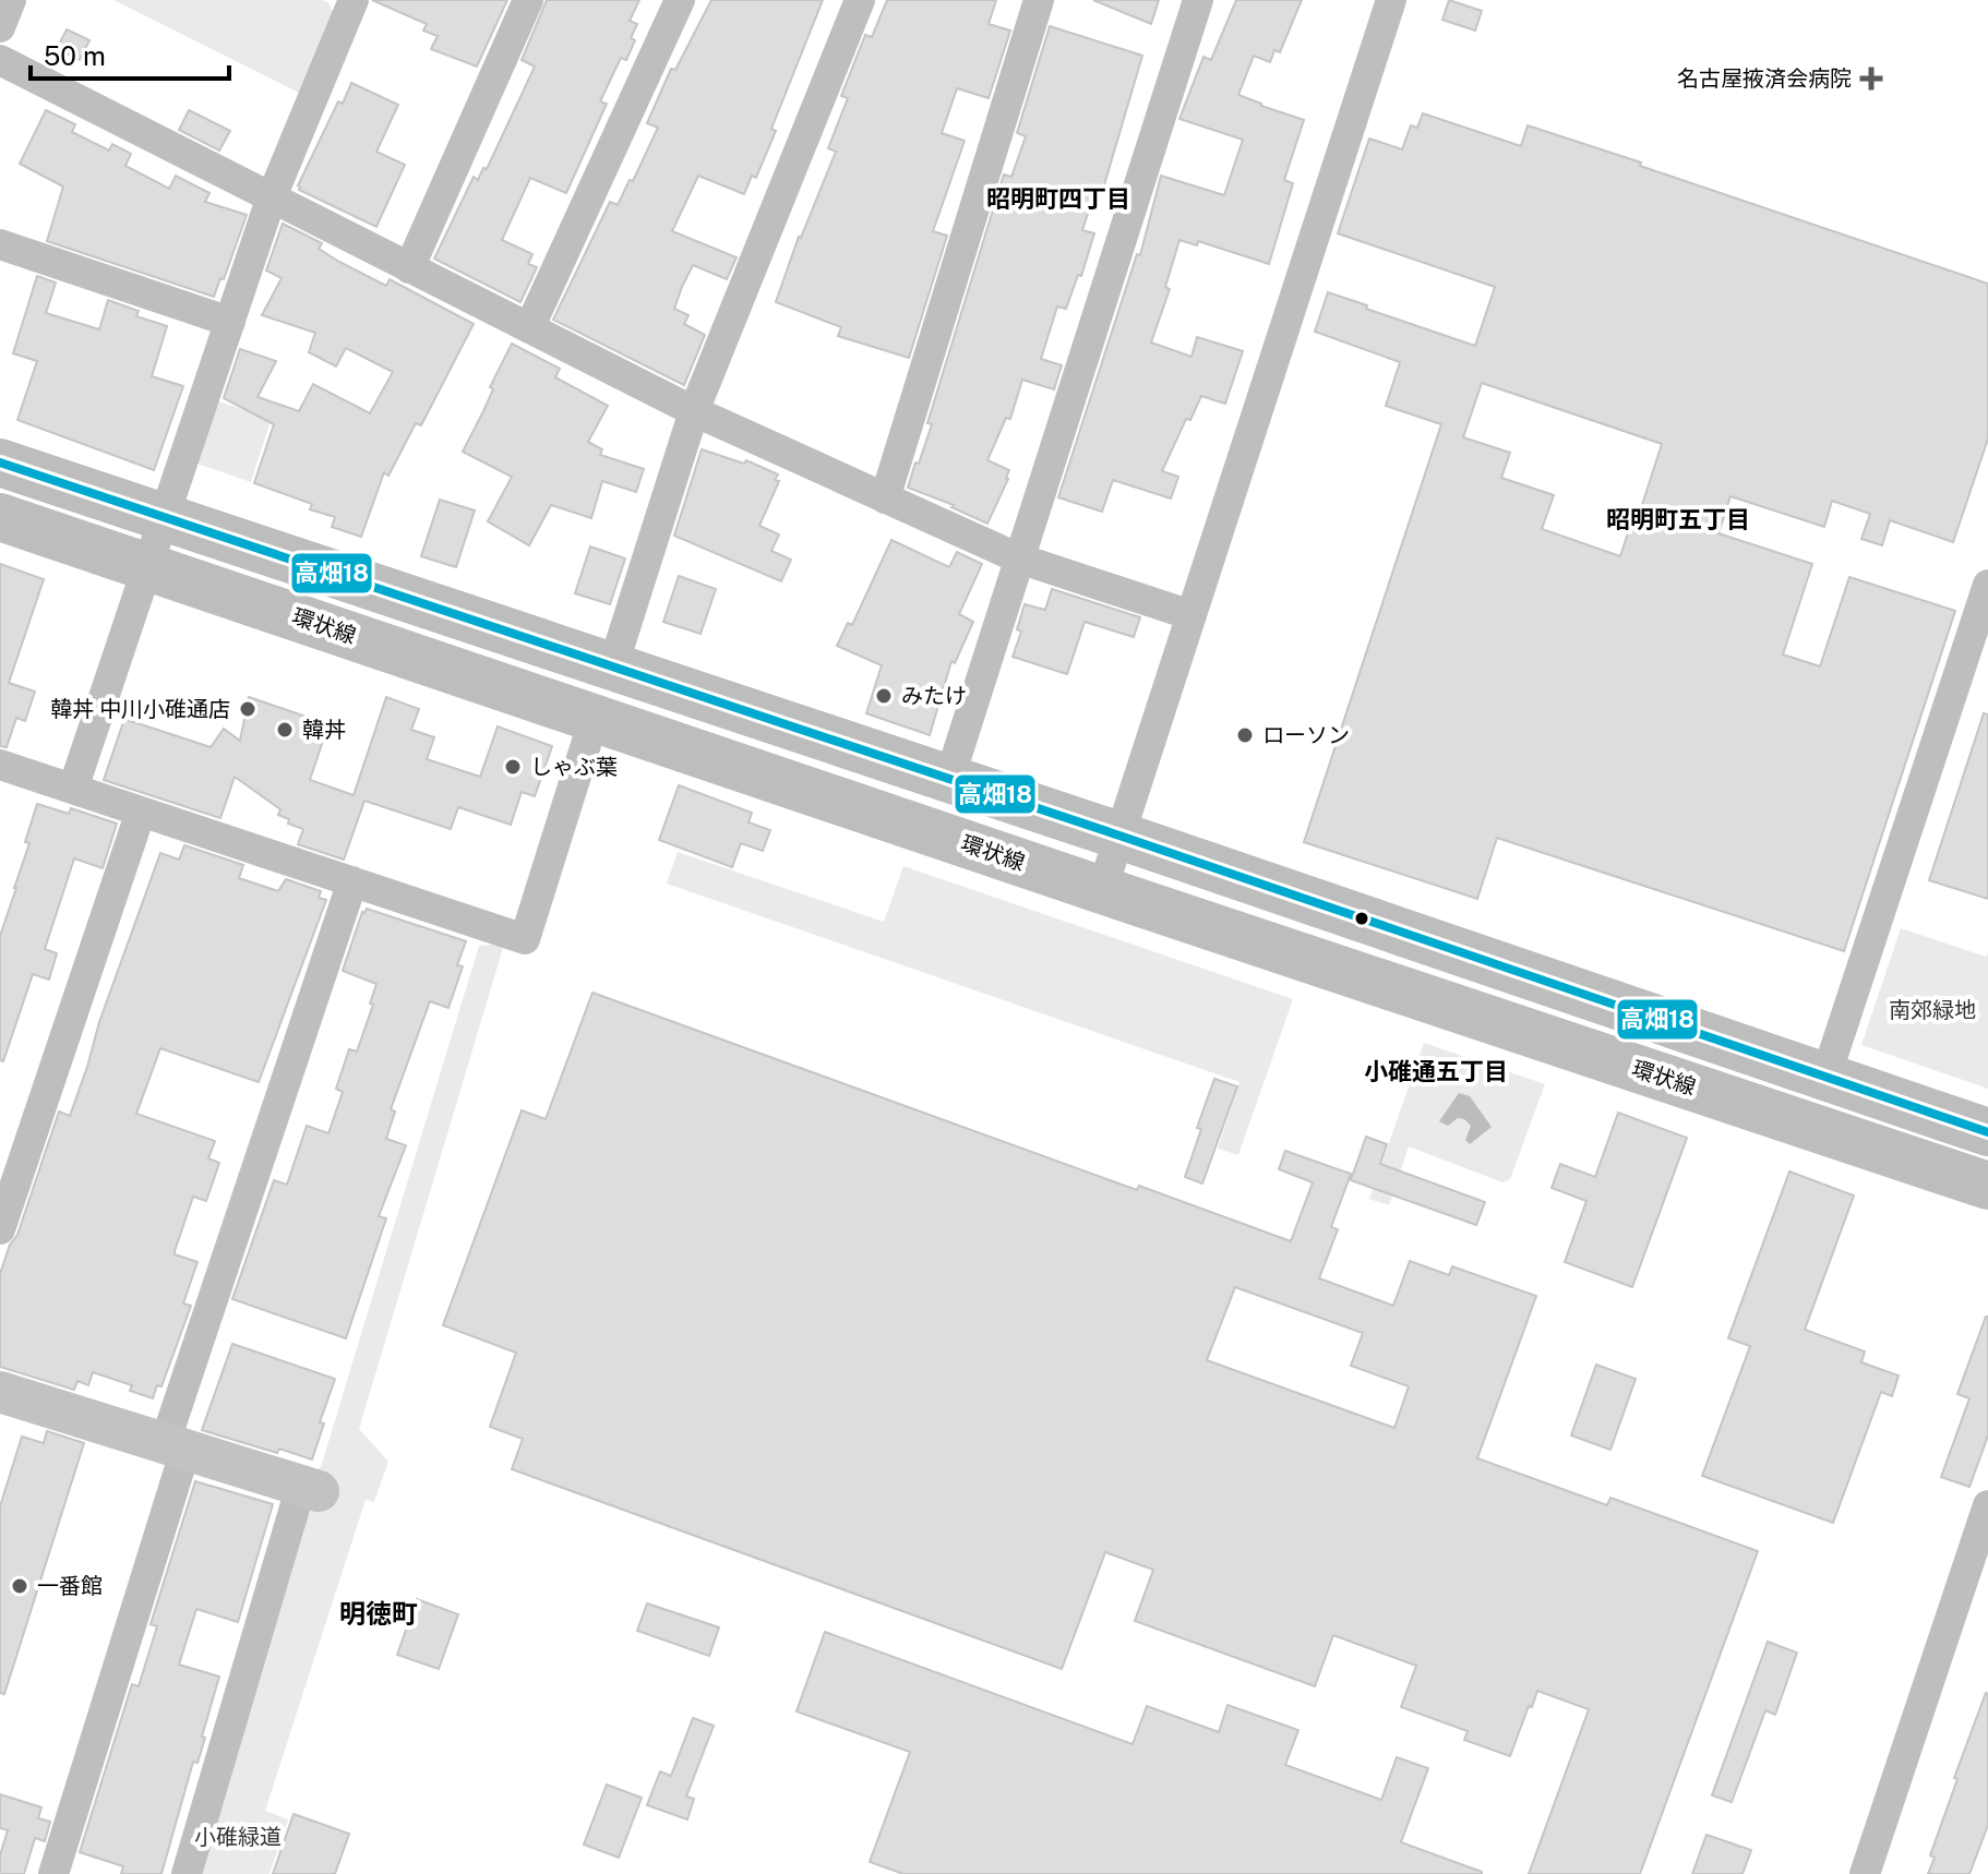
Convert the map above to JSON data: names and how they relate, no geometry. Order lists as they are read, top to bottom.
{
  "streets": {
    "main road": ["環状線"]
  },
  "districts": [
    "昭明町四丁目",
    "昭明町五丁目",
    "小碓通五丁目",
    "明徳町"
  ],
  "parks": ["南郊緑地", "小碓緑道"],
  "places": {
    "health": ["名古屋掖済会病院"],
    "other": [
      "みたけ",
      "韓丼 中川小碓通店",
      "韓丼",
      "ローソン",
      "しゃぶ葉",
      "一番館"
    ]
  },
  "lines": ["transit line 高畑18"],
  "scale_bar": "50 m"
}
